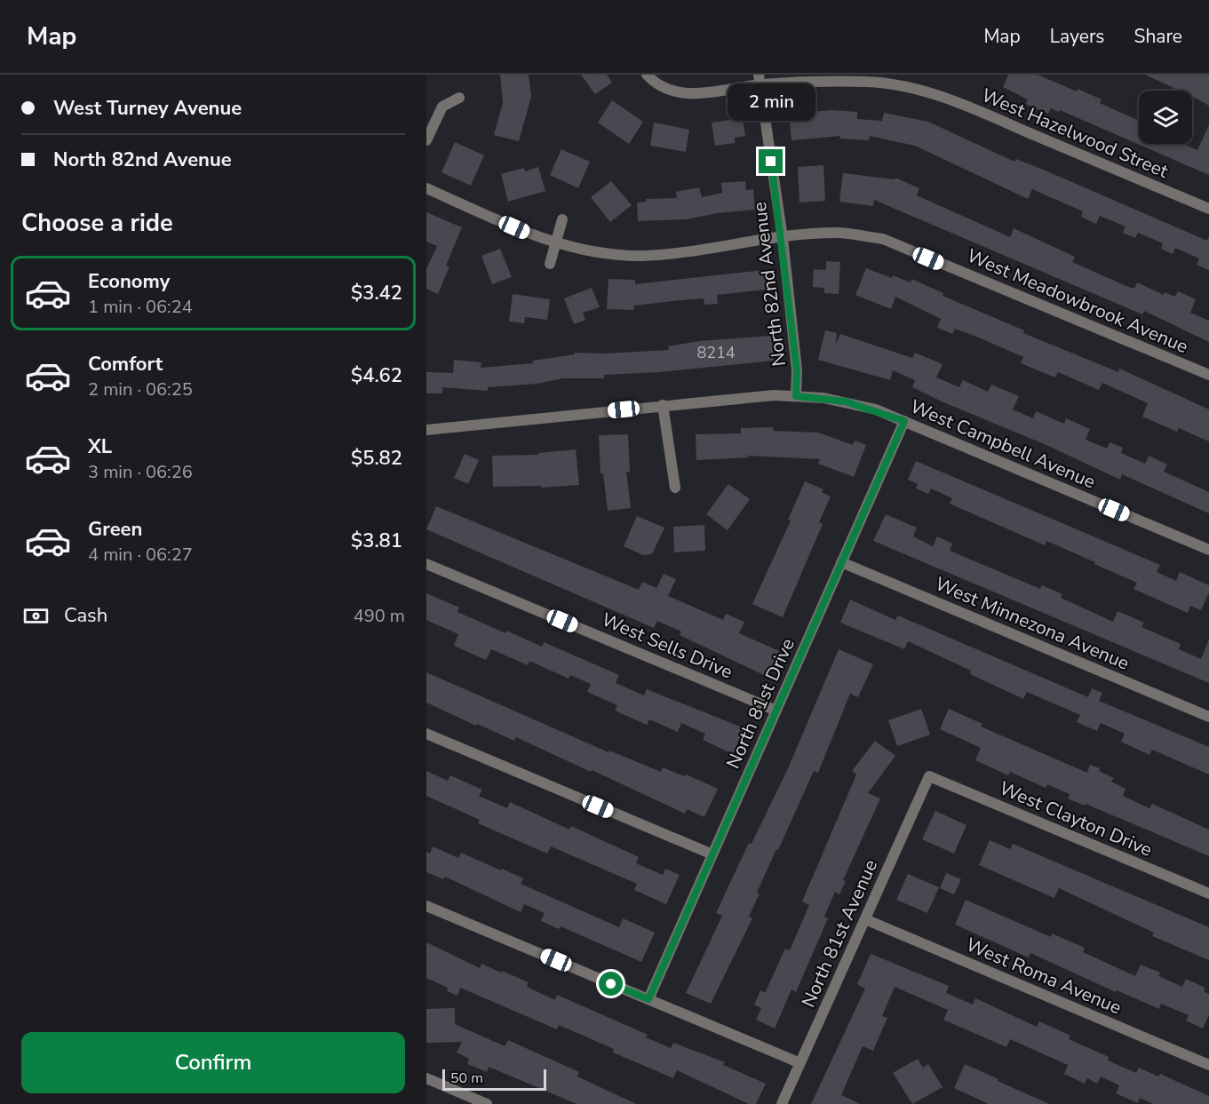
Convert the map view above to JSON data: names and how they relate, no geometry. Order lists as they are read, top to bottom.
{
  "streets": {
    "street": [
      "West Hazelwood Street",
      "North 82nd Avenue",
      "West Meadowbrook Avenue",
      "West Campbell Avenue",
      "West Minnezona Avenue",
      "West Sells Drive",
      "North 81st Drive",
      "West Clayton Drive",
      "North 81st Avenue",
      "West Roma Avenue"
    ]
  },
  "crossings": [
    ["West Hazelwood Street", "North 82nd Avenue"],
    ["North 82nd Avenue", "West Meadowbrook Avenue"],
    ["North 82nd Avenue", "West Campbell Avenue"],
    ["West Campbell Avenue", "North 81st Drive"],
    ["West Minnezona Avenue", "North 81st Drive"],
    ["West Sells Drive", "North 81st Drive"],
    ["West Clayton Drive", "North 81st Avenue"],
    ["North 81st Avenue", "West Roma Avenue"]
  ],
  "house_numbers": ["8214"],
  "scale_bar": "50 m",
  "page": {
    "header": "Map",
    "nav": ["Map", "Layers", "Share"],
    "banner": ["West Turney Avenue", "North 82nd Avenue"],
    "bubble": "2 min",
    "heading": "Choose a ride",
    "list": [
      {
        "name": "Economy",
        "note": "1 min · 06:24",
        "value": "$3.42"
      },
      {
        "name": "Comfort",
        "note": "2 min · 06:25",
        "value": "$4.62"
      },
      {
        "name": "XL",
        "note": "3 min · 06:26",
        "value": "$5.82"
      },
      {
        "name": "Green",
        "note": "4 min · 06:27",
        "value": "$3.81"
      }
    ],
    "pay": ["Cash", "490 m"],
    "buttons": "Confirm",
    "scale": "50 m"
  }
}
